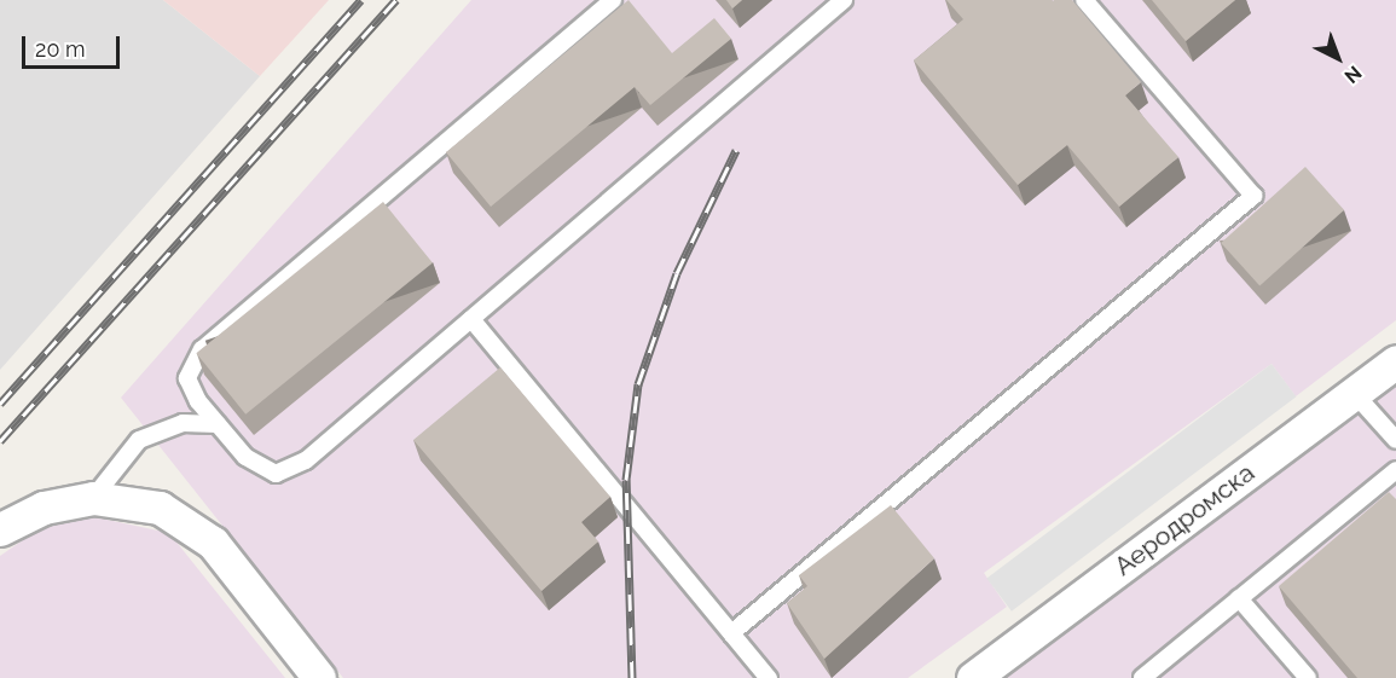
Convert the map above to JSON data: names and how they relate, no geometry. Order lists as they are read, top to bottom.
{
  "streets": {
    "street": ["Аеродромска"]
  },
  "scale_bar": "20 m",
  "north": "bottom right"
}
